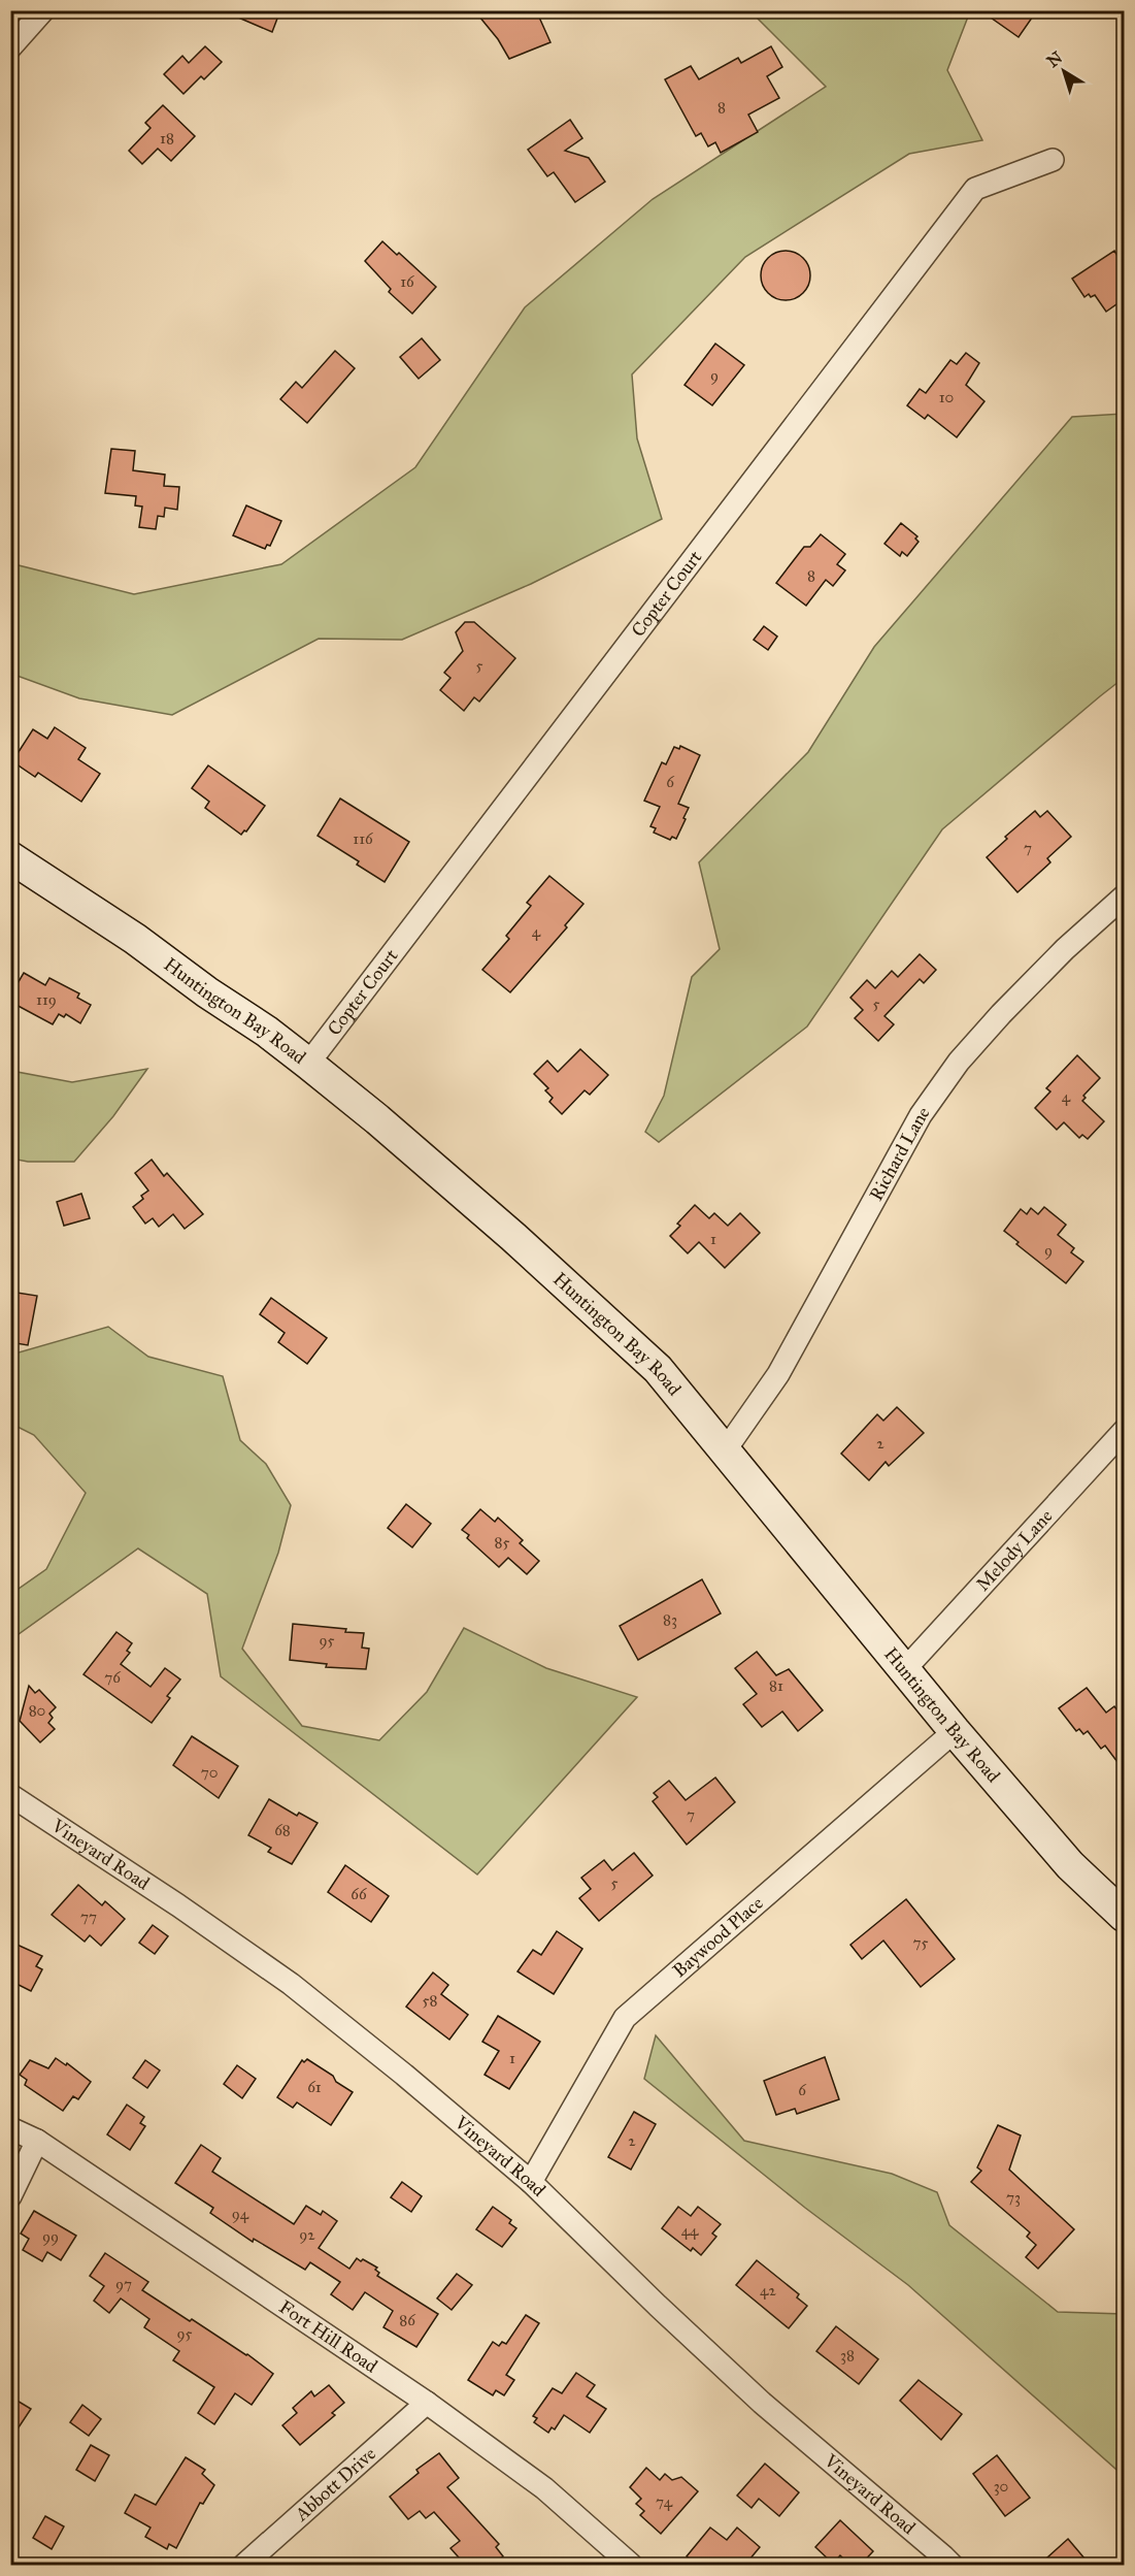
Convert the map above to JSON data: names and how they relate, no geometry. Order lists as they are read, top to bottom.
{
  "streets": {
    "street": [
      "Copter Court",
      "Huntington Bay Road",
      "Richard Lane",
      "Melody Lane",
      "Vineyard Road",
      "Baywood Place",
      "Fort Hill Road",
      "Abbott Drive"
    ]
  },
  "crossings": [
    ["Copter Court", "Huntington Bay Road"],
    ["Huntington Bay Road", "Richard Lane"],
    ["Huntington Bay Road", "Melody Lane"],
    ["Huntington Bay Road", "Baywood Place"],
    ["Vineyard Road", "Baywood Place"],
    ["Fort Hill Road", "Abbott Drive"]
  ],
  "house_numbers": [
    "8",
    "18",
    "16",
    "9",
    "10",
    "8",
    "5",
    "6",
    "116",
    "7",
    "4",
    "119",
    "5",
    "4",
    "1",
    "9",
    "2",
    "85",
    "83",
    "95",
    "76",
    "81",
    "80",
    "70",
    "7",
    "68",
    "5",
    "66",
    "77",
    "75",
    "58",
    "1",
    "61",
    "6",
    "2",
    "73",
    "94",
    "44",
    "92",
    "99",
    "97",
    "42",
    "86",
    "95",
    "38",
    "30",
    "74"
  ],
  "north": "top left"
}
